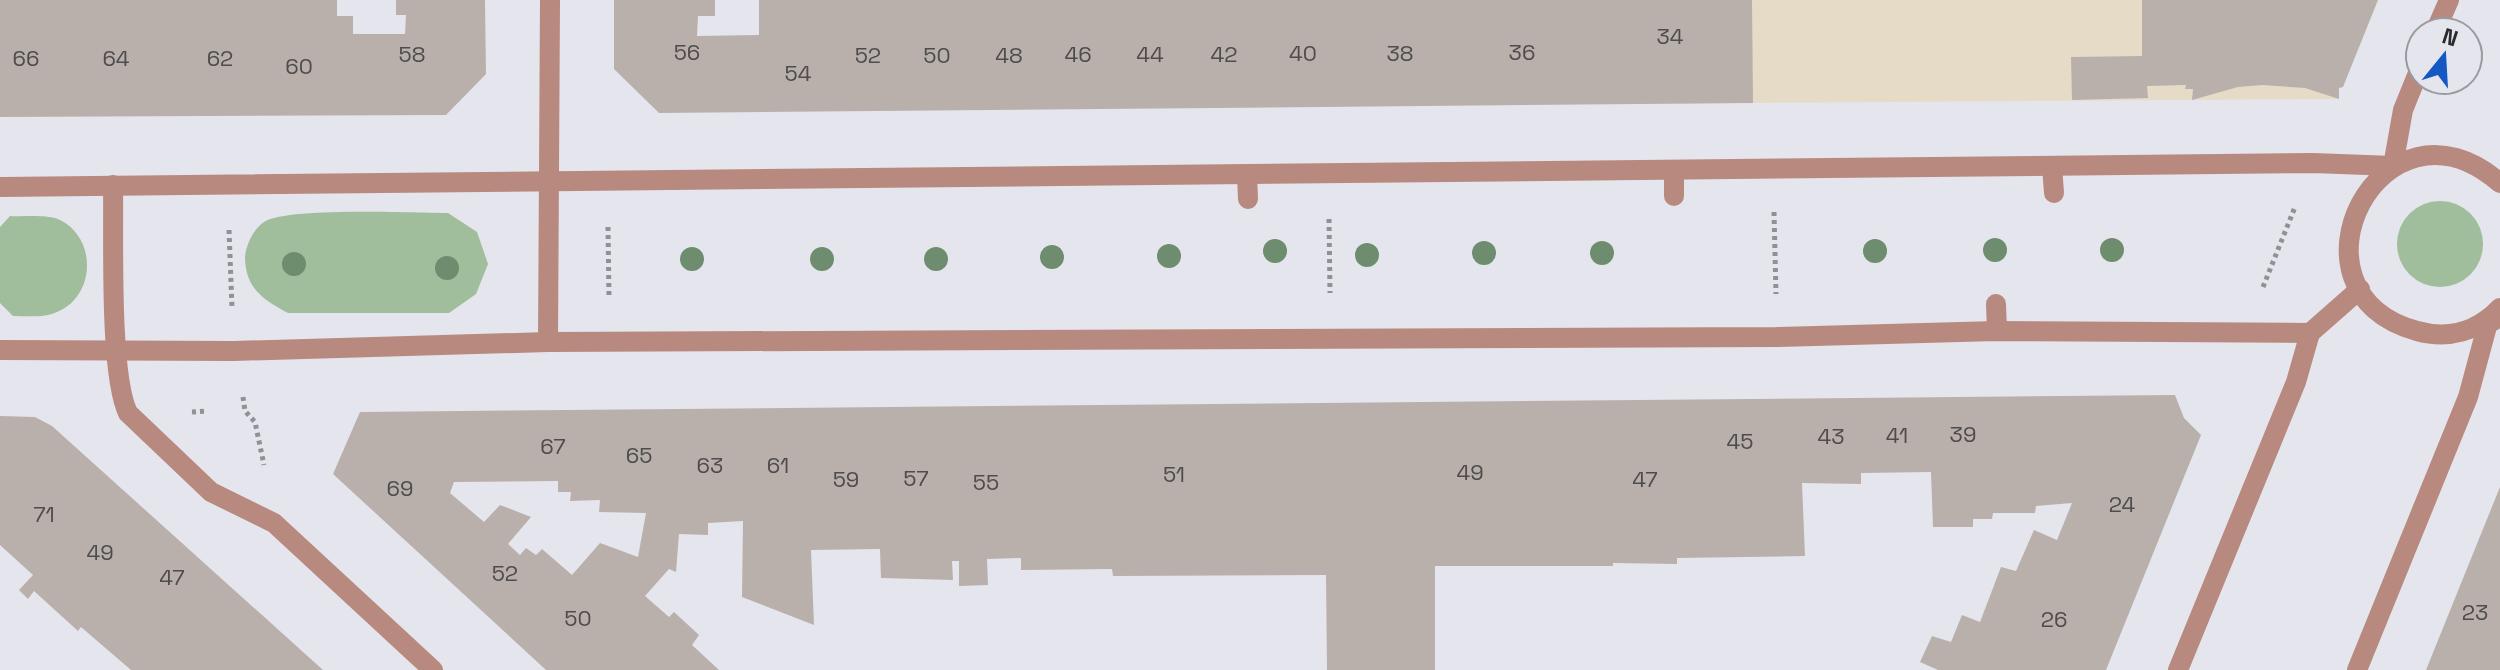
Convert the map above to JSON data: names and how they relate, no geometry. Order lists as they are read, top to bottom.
{
  "house_numbers": [
    "34",
    "56",
    "36",
    "40",
    "38",
    "58",
    "46",
    "44",
    "42",
    "52",
    "50",
    "48",
    "66",
    "64",
    "62",
    "60",
    "54",
    "39",
    "41",
    "43",
    "45",
    "67",
    "65",
    "63",
    "61",
    "49",
    "51",
    "57",
    "59",
    "47",
    "55",
    "69",
    "24",
    "71",
    "49",
    "52",
    "47",
    "23",
    "50",
    "26"
  ],
  "north": "top"
}
